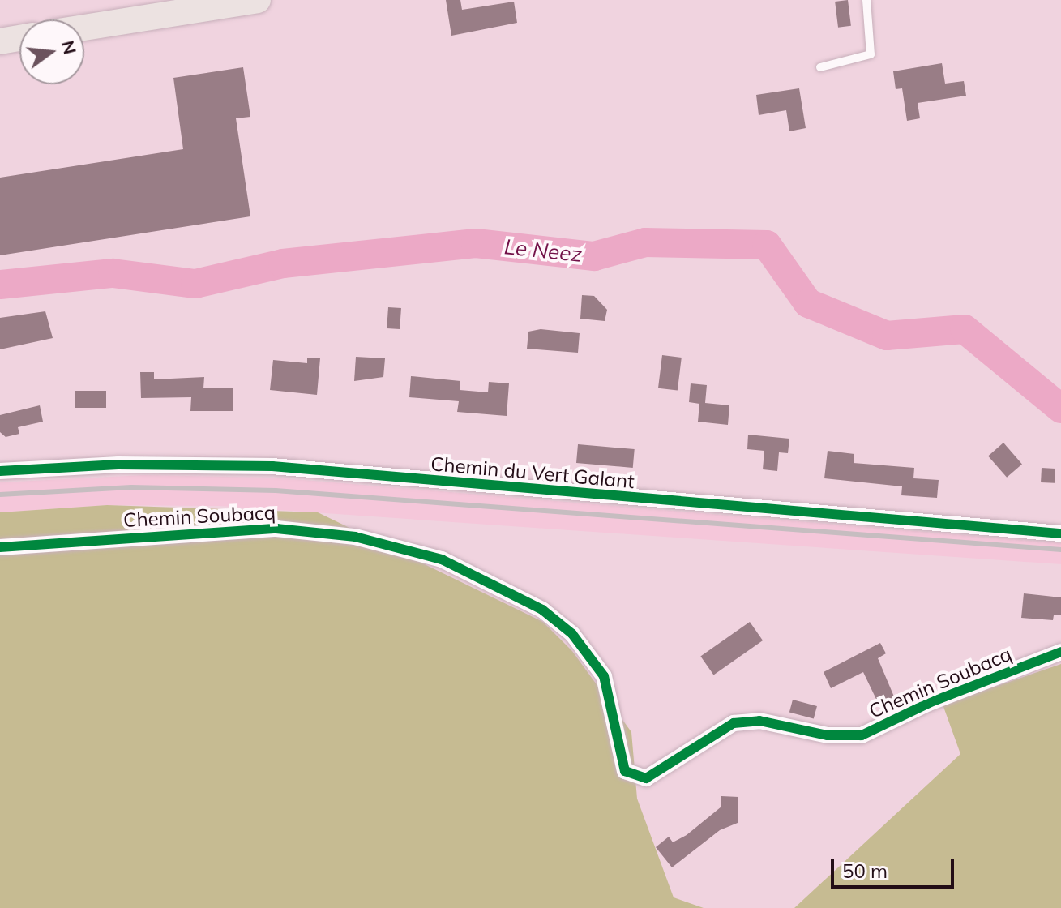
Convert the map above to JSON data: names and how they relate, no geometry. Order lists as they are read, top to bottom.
{
  "streets": {
    "street": ["Chemin du Vert Galant", "Chemin Soubacq"]
  },
  "water": ["Le Neez"],
  "scale_bar": "50 m",
  "north": "right"
}
